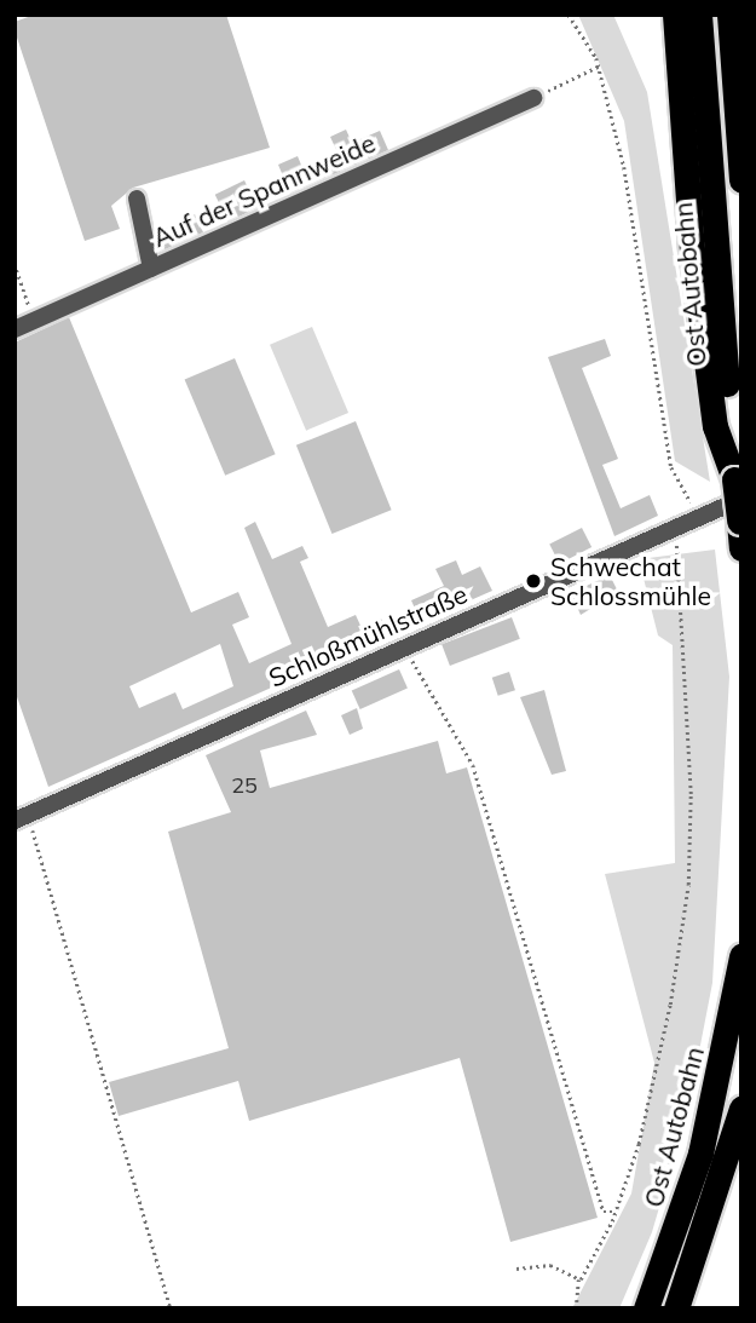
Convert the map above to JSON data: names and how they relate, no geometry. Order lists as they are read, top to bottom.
{
  "streets": {
    "highway": ["Ost Autobahn"],
    "street": ["Auf der Spannweide", "Schloßmühlstraße"]
  },
  "crossings": [
    ["Ost Autobahn", "Schloßmühlstraße"]
  ],
  "places": ["Schwechat Schlossmühle"],
  "house_numbers": ["25"]
}
